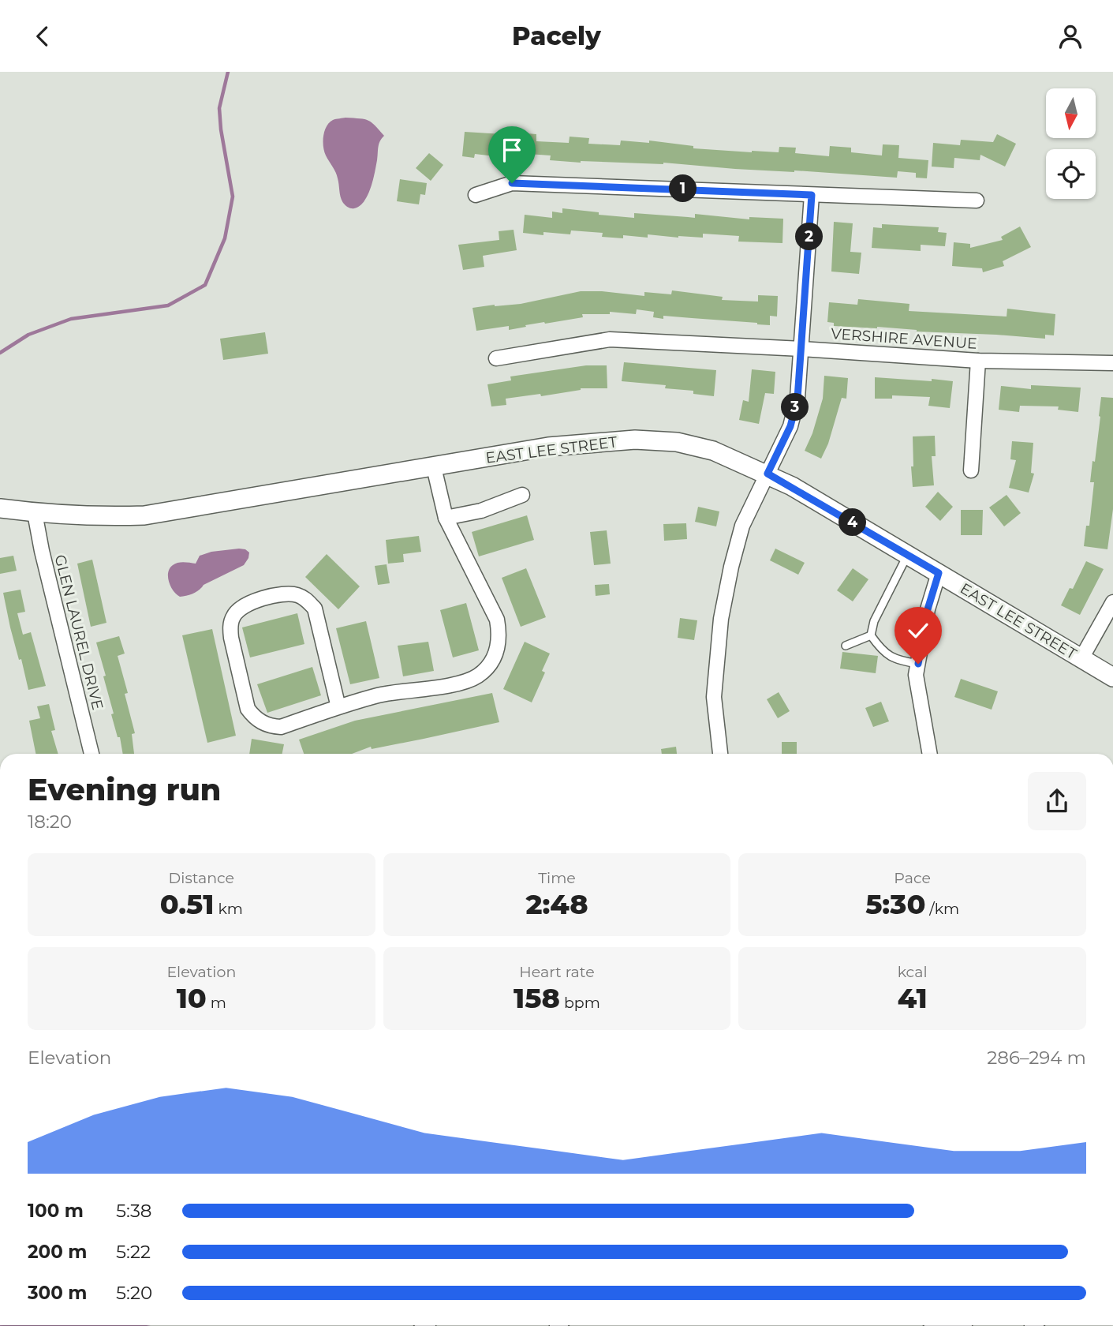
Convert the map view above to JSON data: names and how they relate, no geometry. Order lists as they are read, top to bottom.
{
  "streets": {
    "street": ["VERSHIRE AVENUE", "EAST LEE STREET", "GLEN LAUREL DRIVE"]
  },
  "crossings": [
    ["EAST LEE STREET", "GLEN LAUREL DRIVE"]
  ],
  "north": "bottom",
  "page": {
    "header": "Pacely",
    "pins": [
      "1",
      "2",
      "3",
      "4"
    ],
    "heading": ["Evening run", "18:20"],
    "stats": [
      ["Distance", "0.51 km"],
      ["Time", "2:48"],
      ["Pace", "5:30 /km"],
      ["Elevation", "10 m"],
      ["Heart rate", "158 bpm"],
      ["kcal", "41"]
    ],
    "chart": ["Elevation", "286–294 m"],
    "list": [
      {
        "name": "100 m",
        "note": "5:38"
      },
      {
        "name": "200 m",
        "note": "5:22"
      },
      {
        "name": "300 m",
        "note": "5:20"
      }
    ]
  }
}
